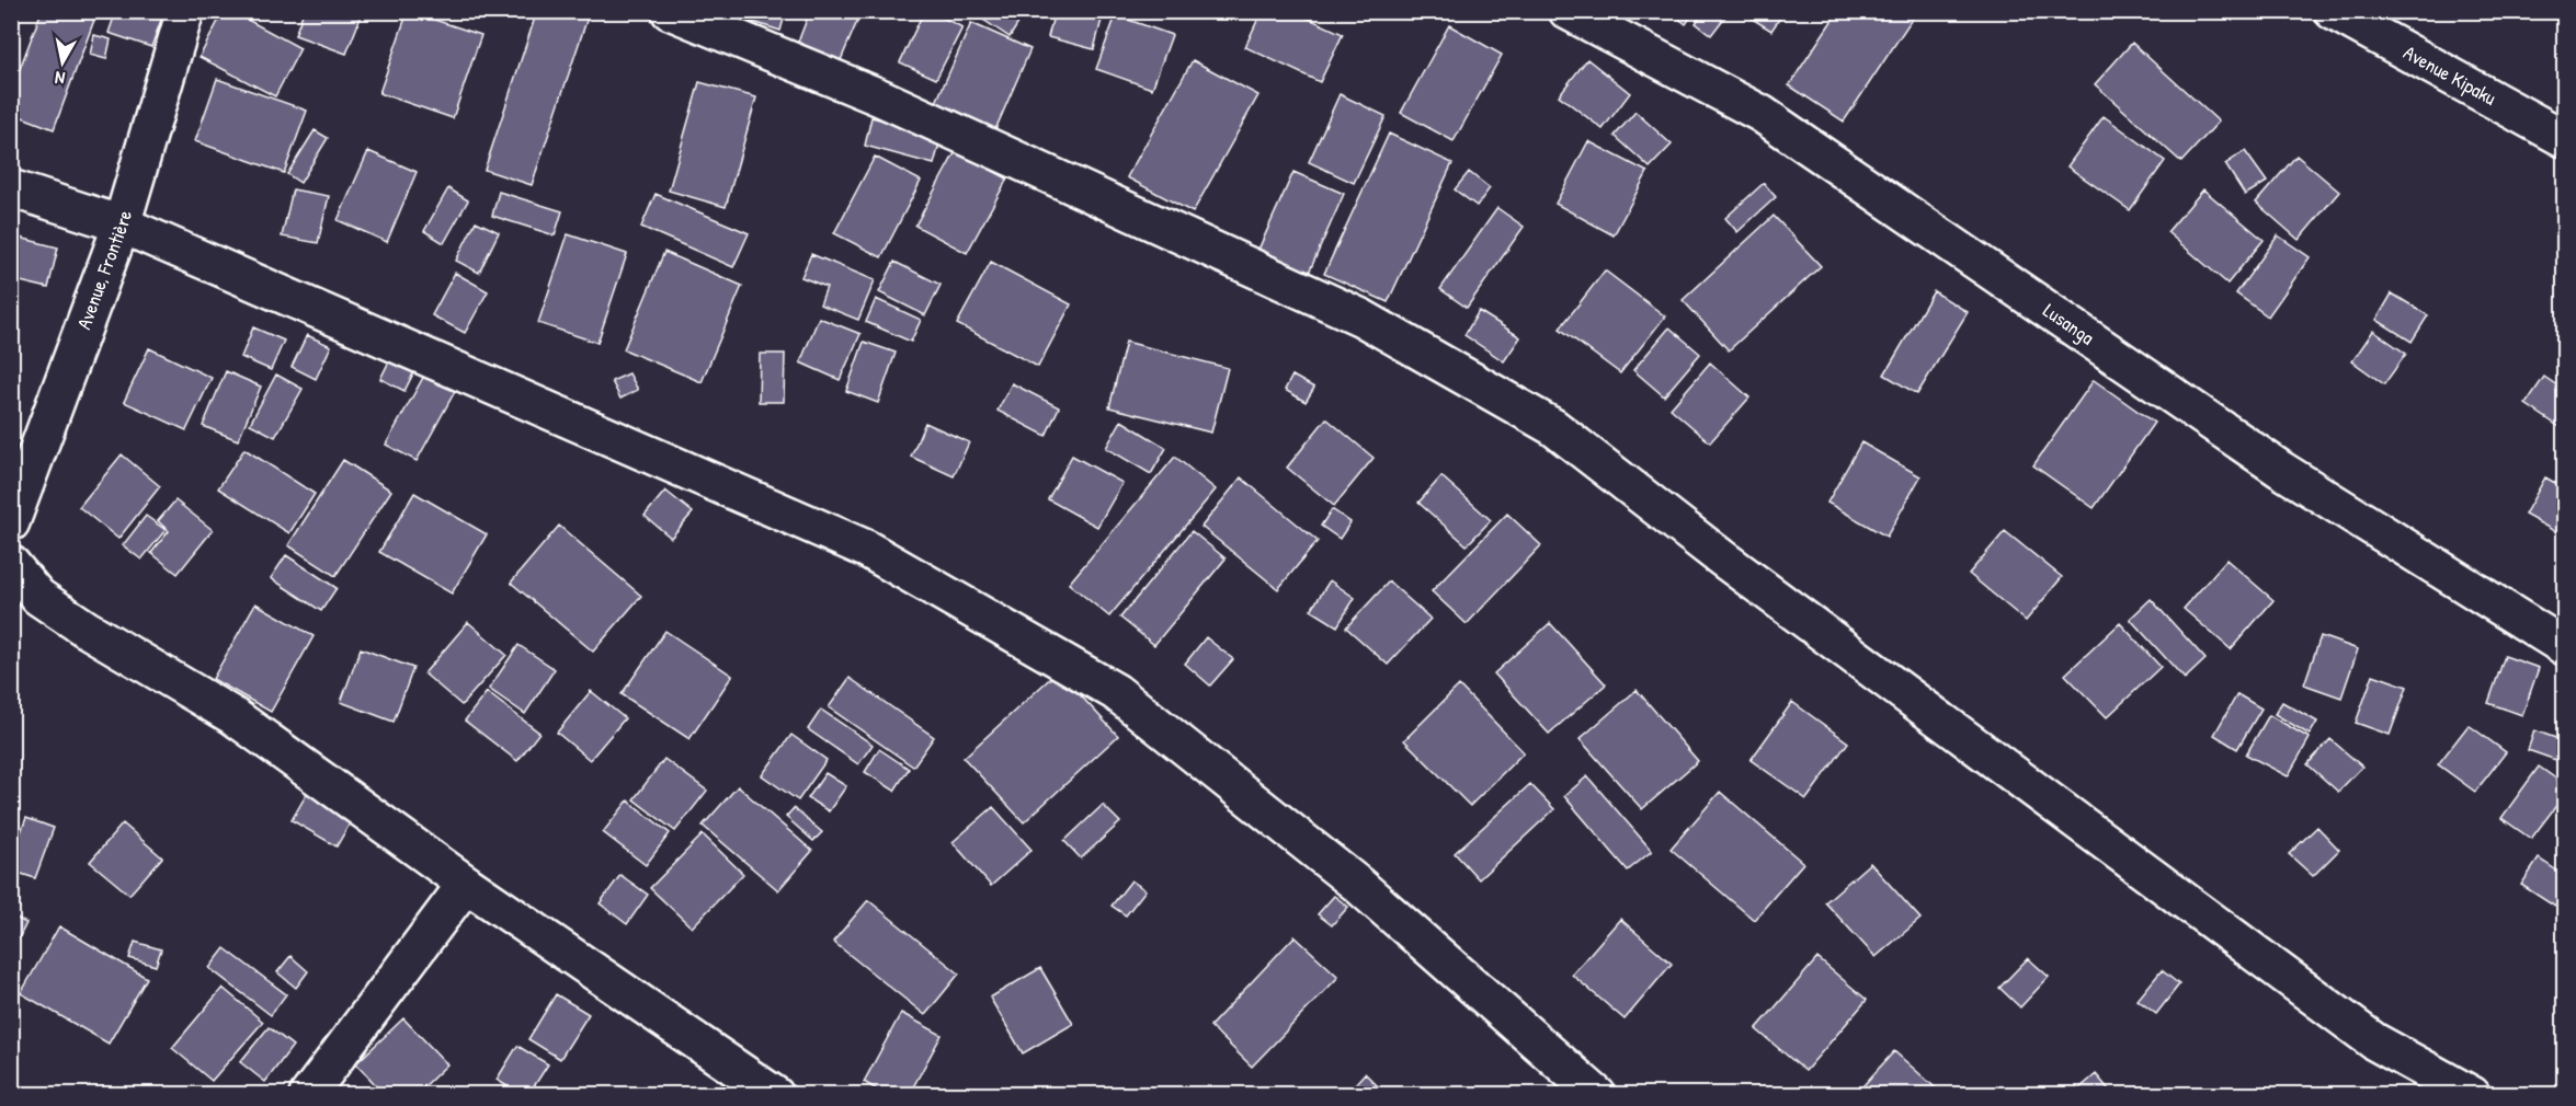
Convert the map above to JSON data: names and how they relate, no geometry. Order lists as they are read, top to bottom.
{
  "streets": {
    "street": ["Avenue Kipaku", "Avenue, Frontière", "Lusanga"]
  },
  "north": "bottom"
}
